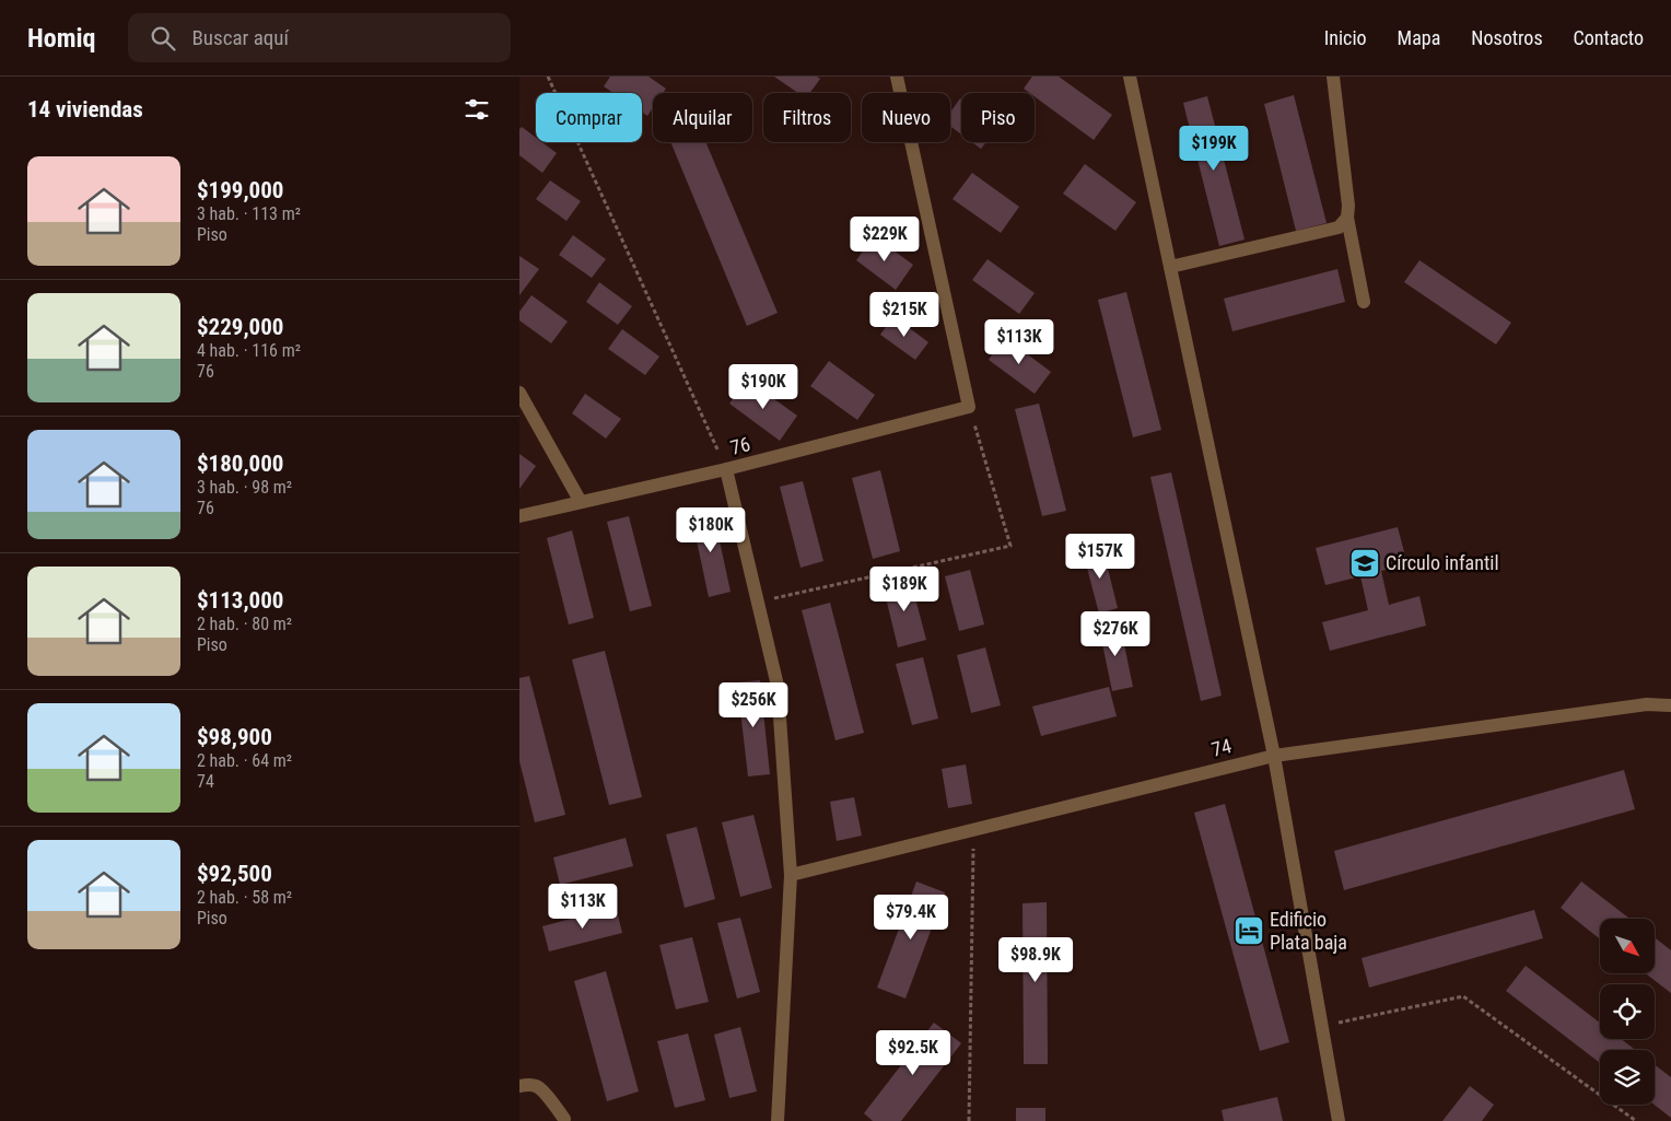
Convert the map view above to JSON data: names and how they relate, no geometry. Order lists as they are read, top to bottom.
{
  "streets": {
    "street": ["76", "74"]
  },
  "places": {
    "school or university": ["Círculo infantil"],
    "hotel": ["Edificio Plata baja"]
  },
  "north": "bottom right",
  "page": {
    "header": "Homiq",
    "search": "Buscar aquí",
    "nav": [
      "Inicio",
      "Mapa",
      "Nosotros",
      "Contacto"
    ],
    "heading": "14 viviendas",
    "chip": [
      "Comprar",
      "Alquilar",
      "Filtros",
      "Nuevo",
      "Piso"
    ],
    "price": [
      "$199K",
      "$229K",
      "$215K",
      "$113K",
      "$190K",
      "$180K",
      "$157K",
      "$189K",
      "$276K",
      "$256K",
      "$113K",
      "$79.4K",
      "$98.9K",
      "$92.5K"
    ],
    "list": [
      {
        "name": "$199,000",
        "note": "3 hab. · 113 m² · Piso"
      },
      {
        "name": "$229,000",
        "note": "4 hab. · 116 m² · 76"
      },
      {
        "name": "$180,000",
        "note": "3 hab. · 98 m² · 76"
      },
      {
        "name": "$113,000",
        "note": "2 hab. · 80 m² · Piso"
      },
      {
        "name": "$98,900",
        "note": "2 hab. · 64 m² · 74"
      },
      {
        "name": "$92,500",
        "note": "2 hab. · 58 m² · Piso"
      }
    ]
  }
}
